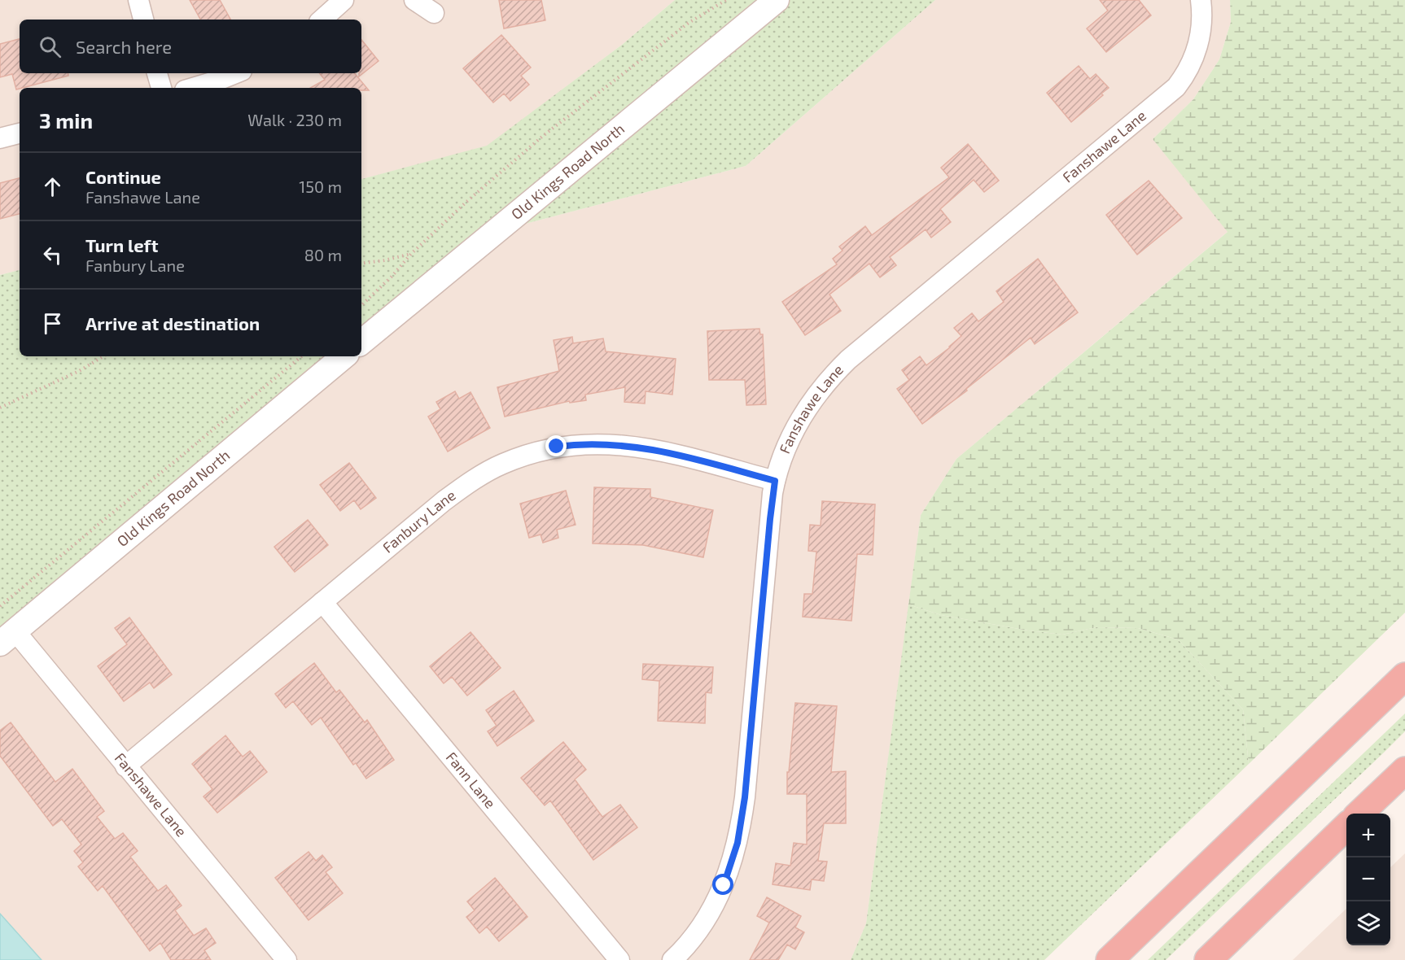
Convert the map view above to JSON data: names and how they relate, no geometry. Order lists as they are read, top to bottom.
{
  "streets": {
    "street": [
      "Fanshawe Lane",
      "Old Kings Road North",
      "Fanbury Lane",
      "Fann Lane"
    ]
  },
  "crossings": [
    ["Fanshawe Lane", "Old Kings Road North"],
    ["Fanshawe Lane", "Fanbury Lane"],
    ["Fanbury Lane", "Fann Lane"]
  ],
  "page": {
    "search": "Search here",
    "heading": ["3 min", "Walk · 230 m"],
    "list": [
      ["Continue", "Fanshawe Lane", "150 m"],
      ["Turn left", "Fanbury Lane", "80 m"],
      "Arrive at destination"
    ],
    "map_buttons": ["+", "−"]
  }
}
